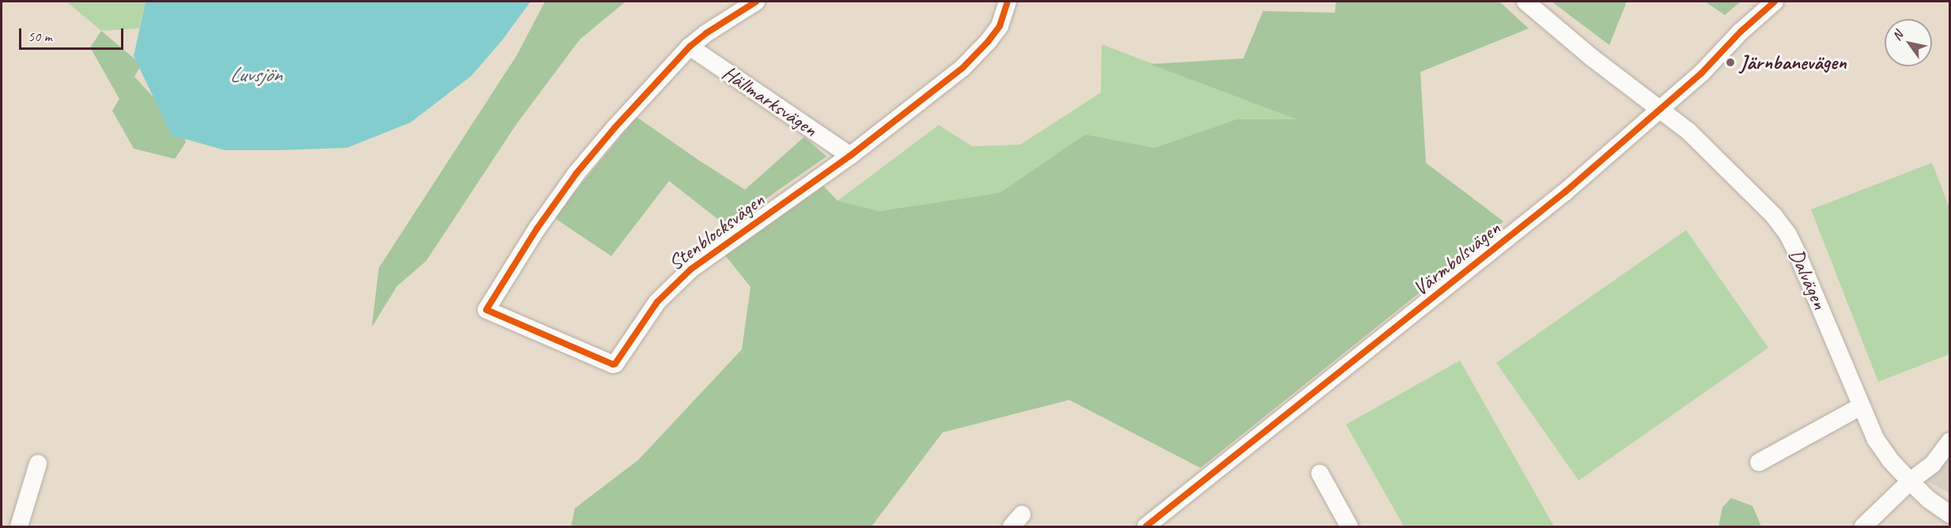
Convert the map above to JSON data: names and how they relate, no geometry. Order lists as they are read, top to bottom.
{
  "streets": {
    "street": [
      "Hällmarksvägen",
      "Stenblocksvägen",
      "Värmbolsvägen",
      "Dalvägen"
    ]
  },
  "crossings": [
    ["Hällmarksvägen", "Stenblocksvägen"],
    ["Värmbolsvägen", "Dalvägen"]
  ],
  "water": ["Luvsjön"],
  "places": ["Järnbanevägen"],
  "scale_bar": "50 m",
  "north": "top left"
}
